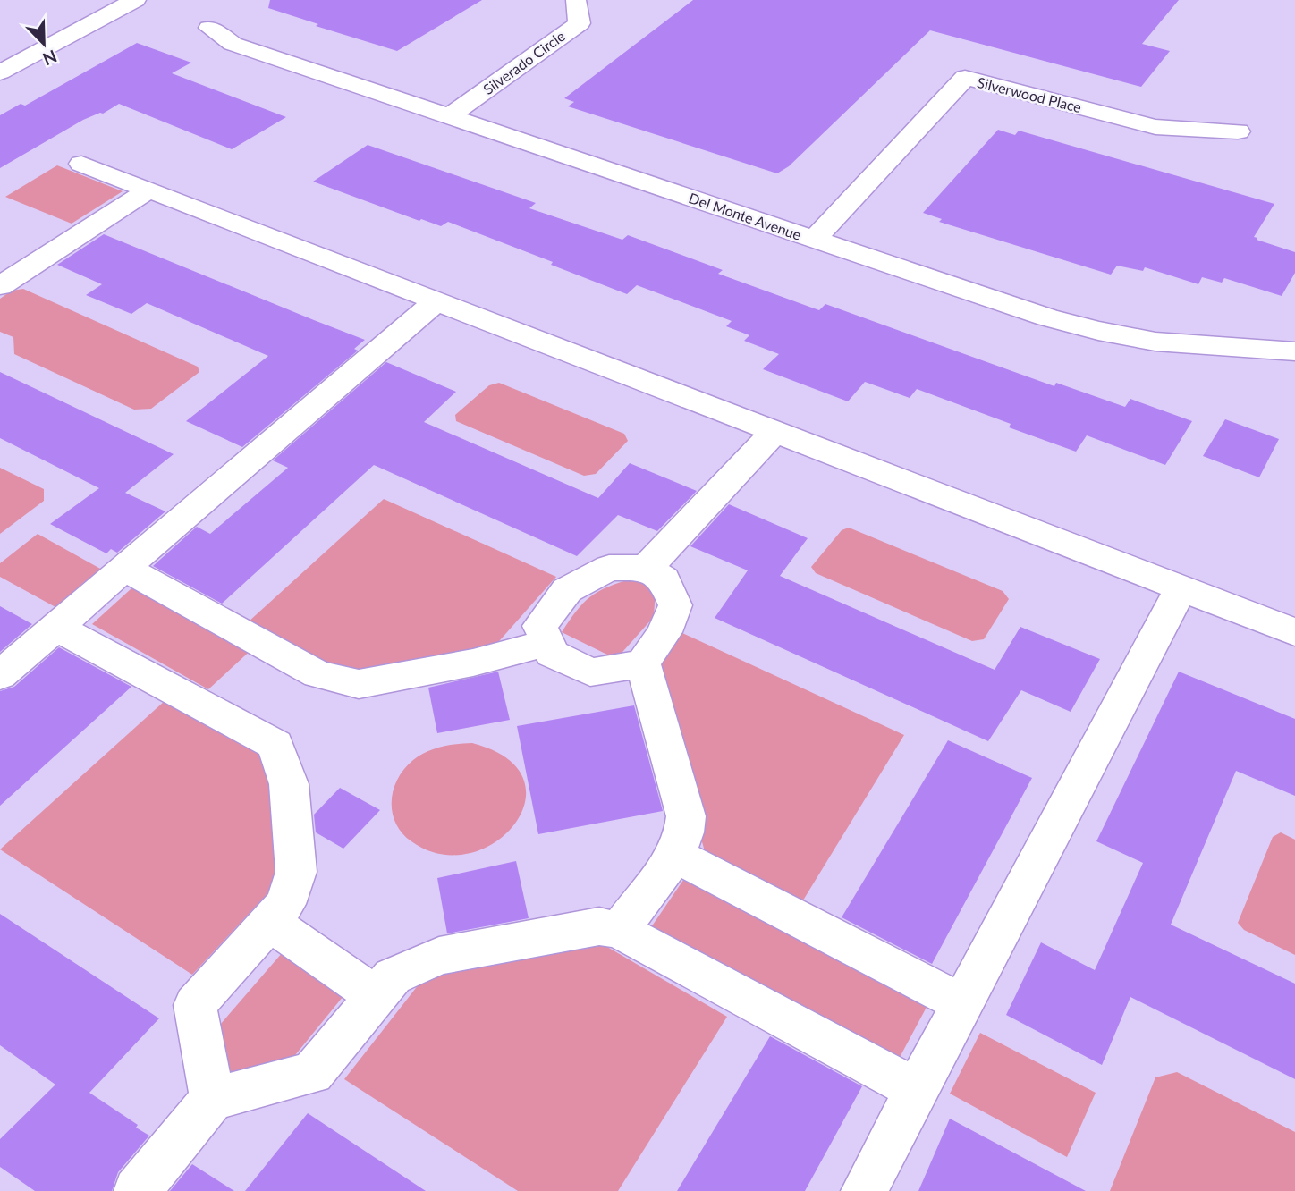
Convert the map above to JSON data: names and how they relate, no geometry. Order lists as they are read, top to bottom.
{
  "streets": {
    "street": ["Silverado Circle", "Silverwood Place", "Del Monte Avenue"]
  },
  "crossings": [
    ["Silverado Circle", "Del Monte Avenue"],
    ["Silverwood Place", "Del Monte Avenue"]
  ],
  "north": "bottom right"
}
